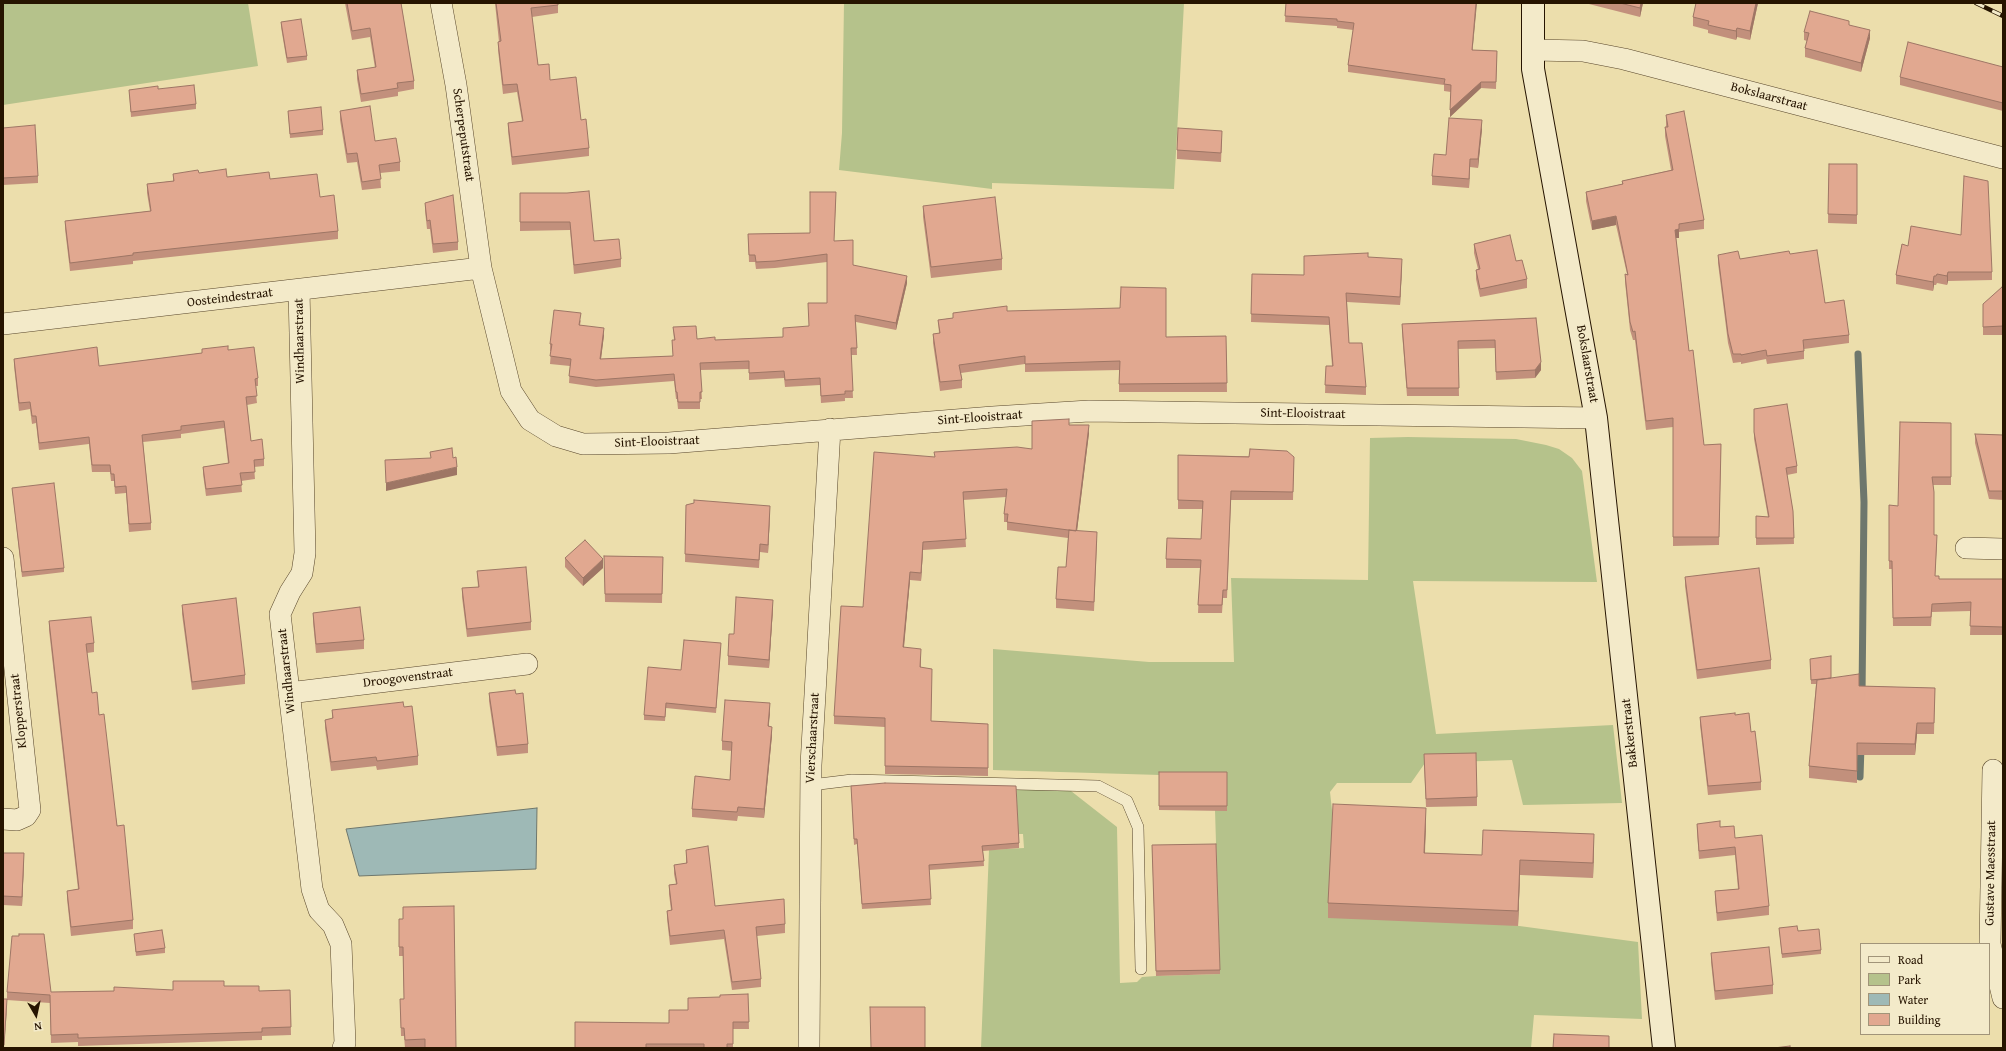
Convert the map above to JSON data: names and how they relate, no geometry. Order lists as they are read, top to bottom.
{
  "streets": {
    "street": [
      "Bokslaarstraat",
      "Scherpeputstraat",
      "Oosteindestraat",
      "Windhaarstraat",
      "Sint-Elooistraat",
      "Droogovenstraat",
      "Klopperstraat",
      "Bakkerstraat",
      "Vierschaarstraat",
      "Gustave Maesstraat"
    ]
  },
  "crossings": [
    ["Bokslaarstraat", "Sint-Elooistraat"],
    ["Bokslaarstraat", "Bakkerstraat"],
    ["Scherpeputstraat", "Oosteindestraat"],
    ["Scherpeputstraat", "Sint-Elooistraat"],
    ["Oosteindestraat", "Windhaarstraat"],
    ["Oosteindestraat", "Sint-Elooistraat"],
    ["Windhaarstraat", "Droogovenstraat"],
    ["Sint-Elooistraat", "Bakkerstraat"],
    ["Sint-Elooistraat", "Vierschaarstraat"]
  ],
  "legend": [
    "Road",
    "Park",
    "Water",
    "Building"
  ],
  "north": "bottom"
}
